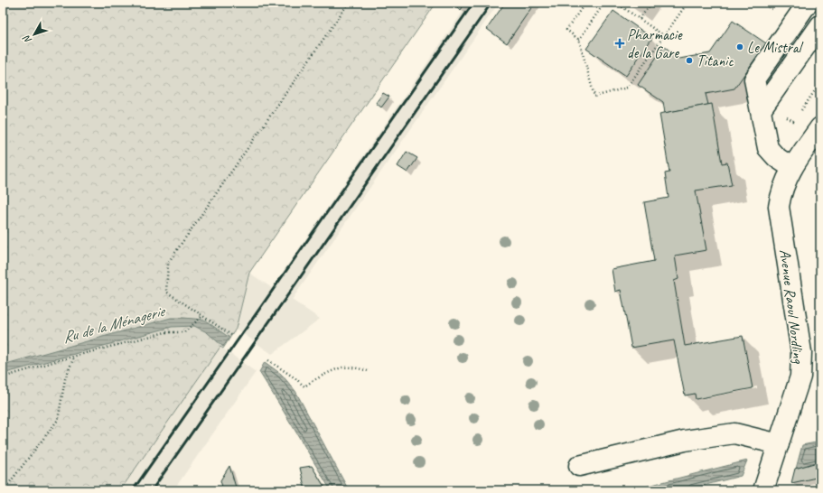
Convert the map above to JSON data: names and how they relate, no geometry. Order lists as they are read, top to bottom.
{
  "streets": {
    "street": ["Avenue Raoul Nordling"]
  },
  "water": ["Ru de la Ménagerie"],
  "places": {
    "health": ["Pharmacie de la Gare"],
    "other": ["Le Mistral", "Titanic"]
  },
  "north": "bottom left"
}
